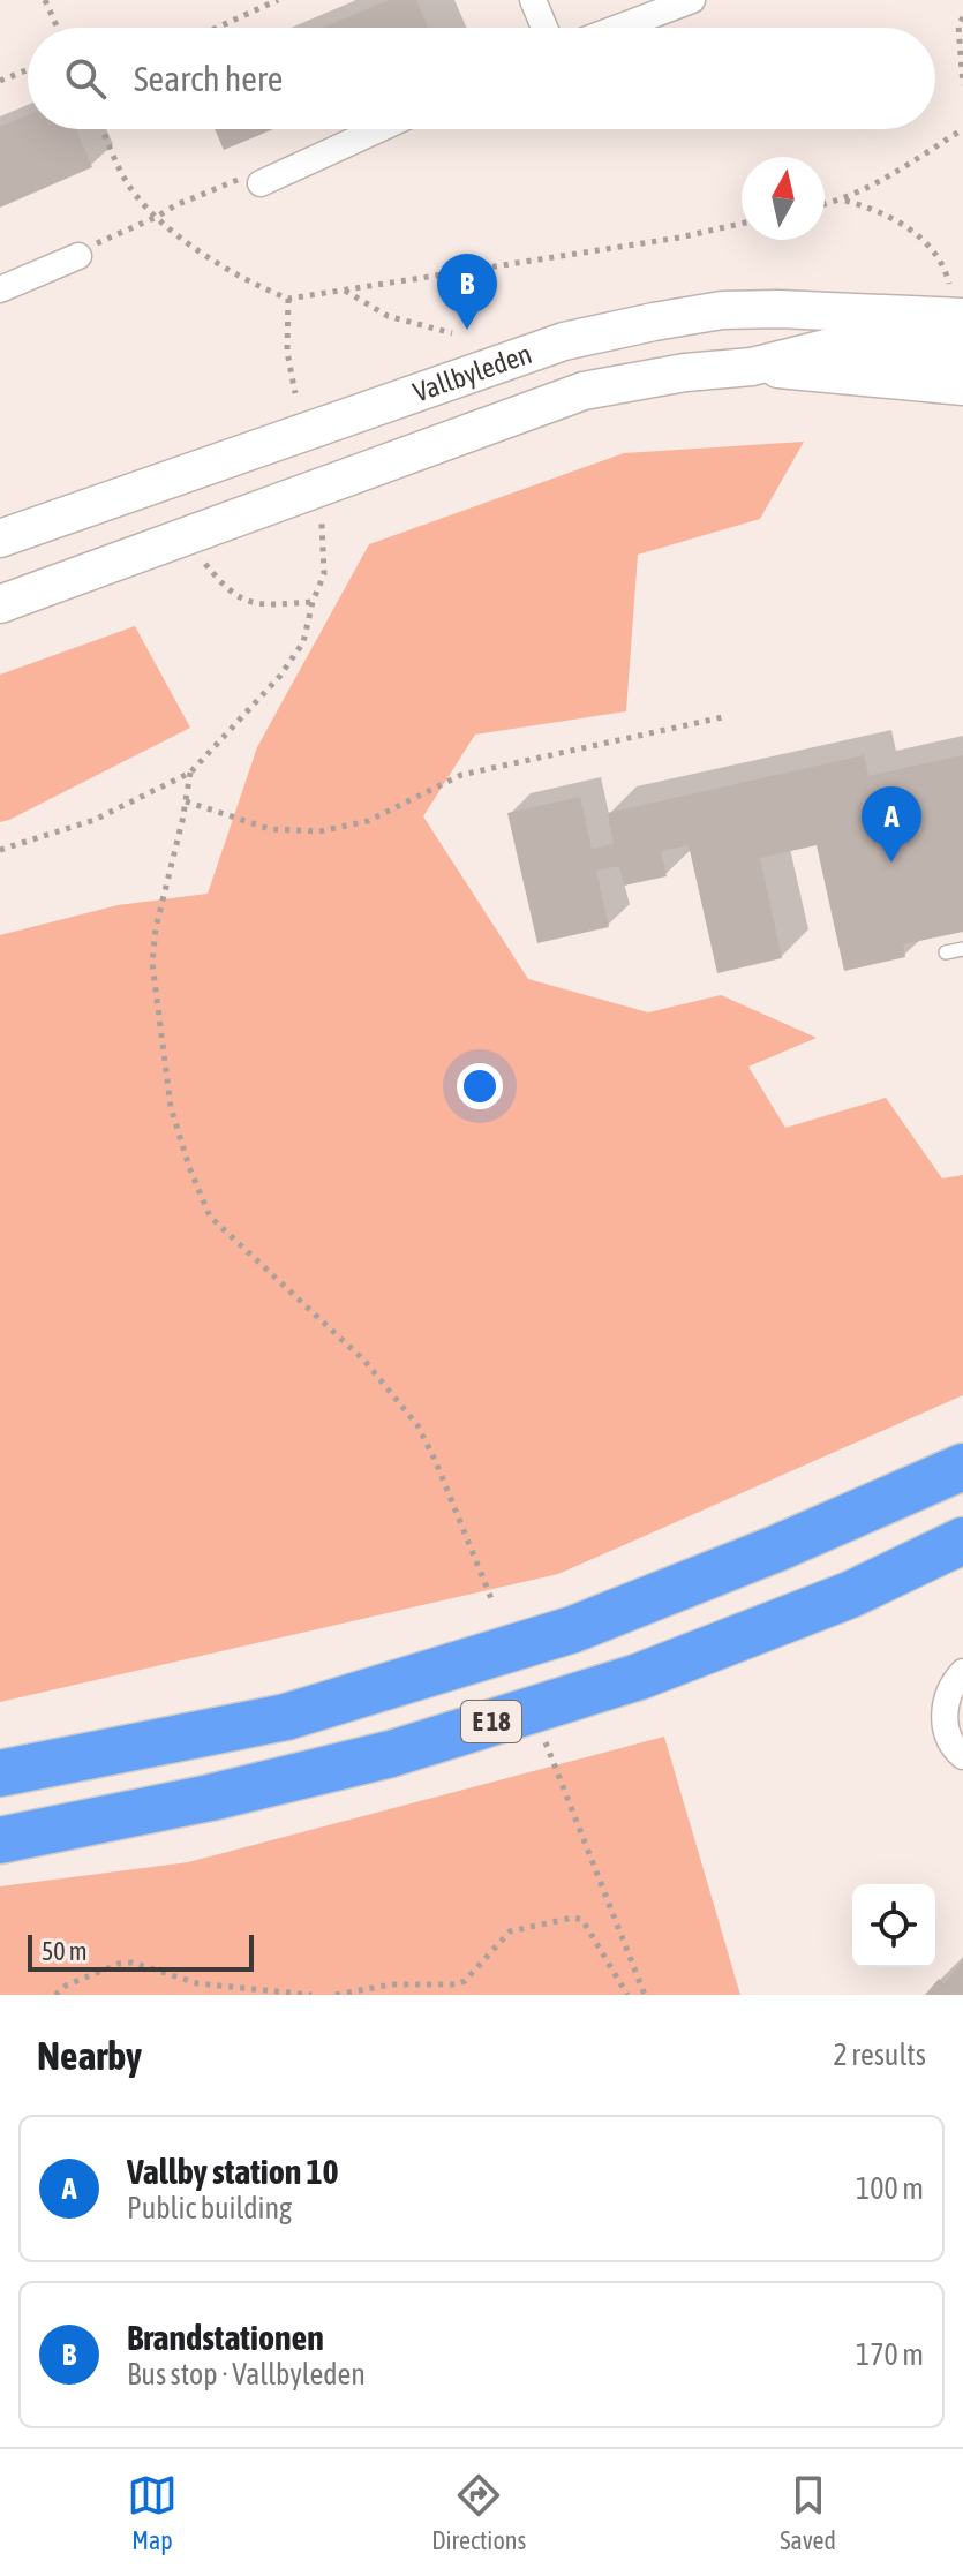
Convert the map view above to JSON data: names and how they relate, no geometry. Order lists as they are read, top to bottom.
{
  "streets": {
    "highway": ["E 18"],
    "main road": ["Vallbyleden"]
  },
  "scale_bar": "50 m",
  "north": "top",
  "page": {
    "search": "Search here",
    "pins": ["B", "A"],
    "scale": "50 m",
    "heading": ["Nearby", "2 results"],
    "list": [
      {
        "mark": "A",
        "name": "Vallby station 10",
        "note": "Public building",
        "value": "100 m"
      },
      {
        "mark": "B",
        "name": "Brandstationen",
        "note": "Bus stop · Vallbyleden",
        "value": "170 m"
      }
    ],
    "nav": ["Map", "Directions", "Saved"]
  }
}
